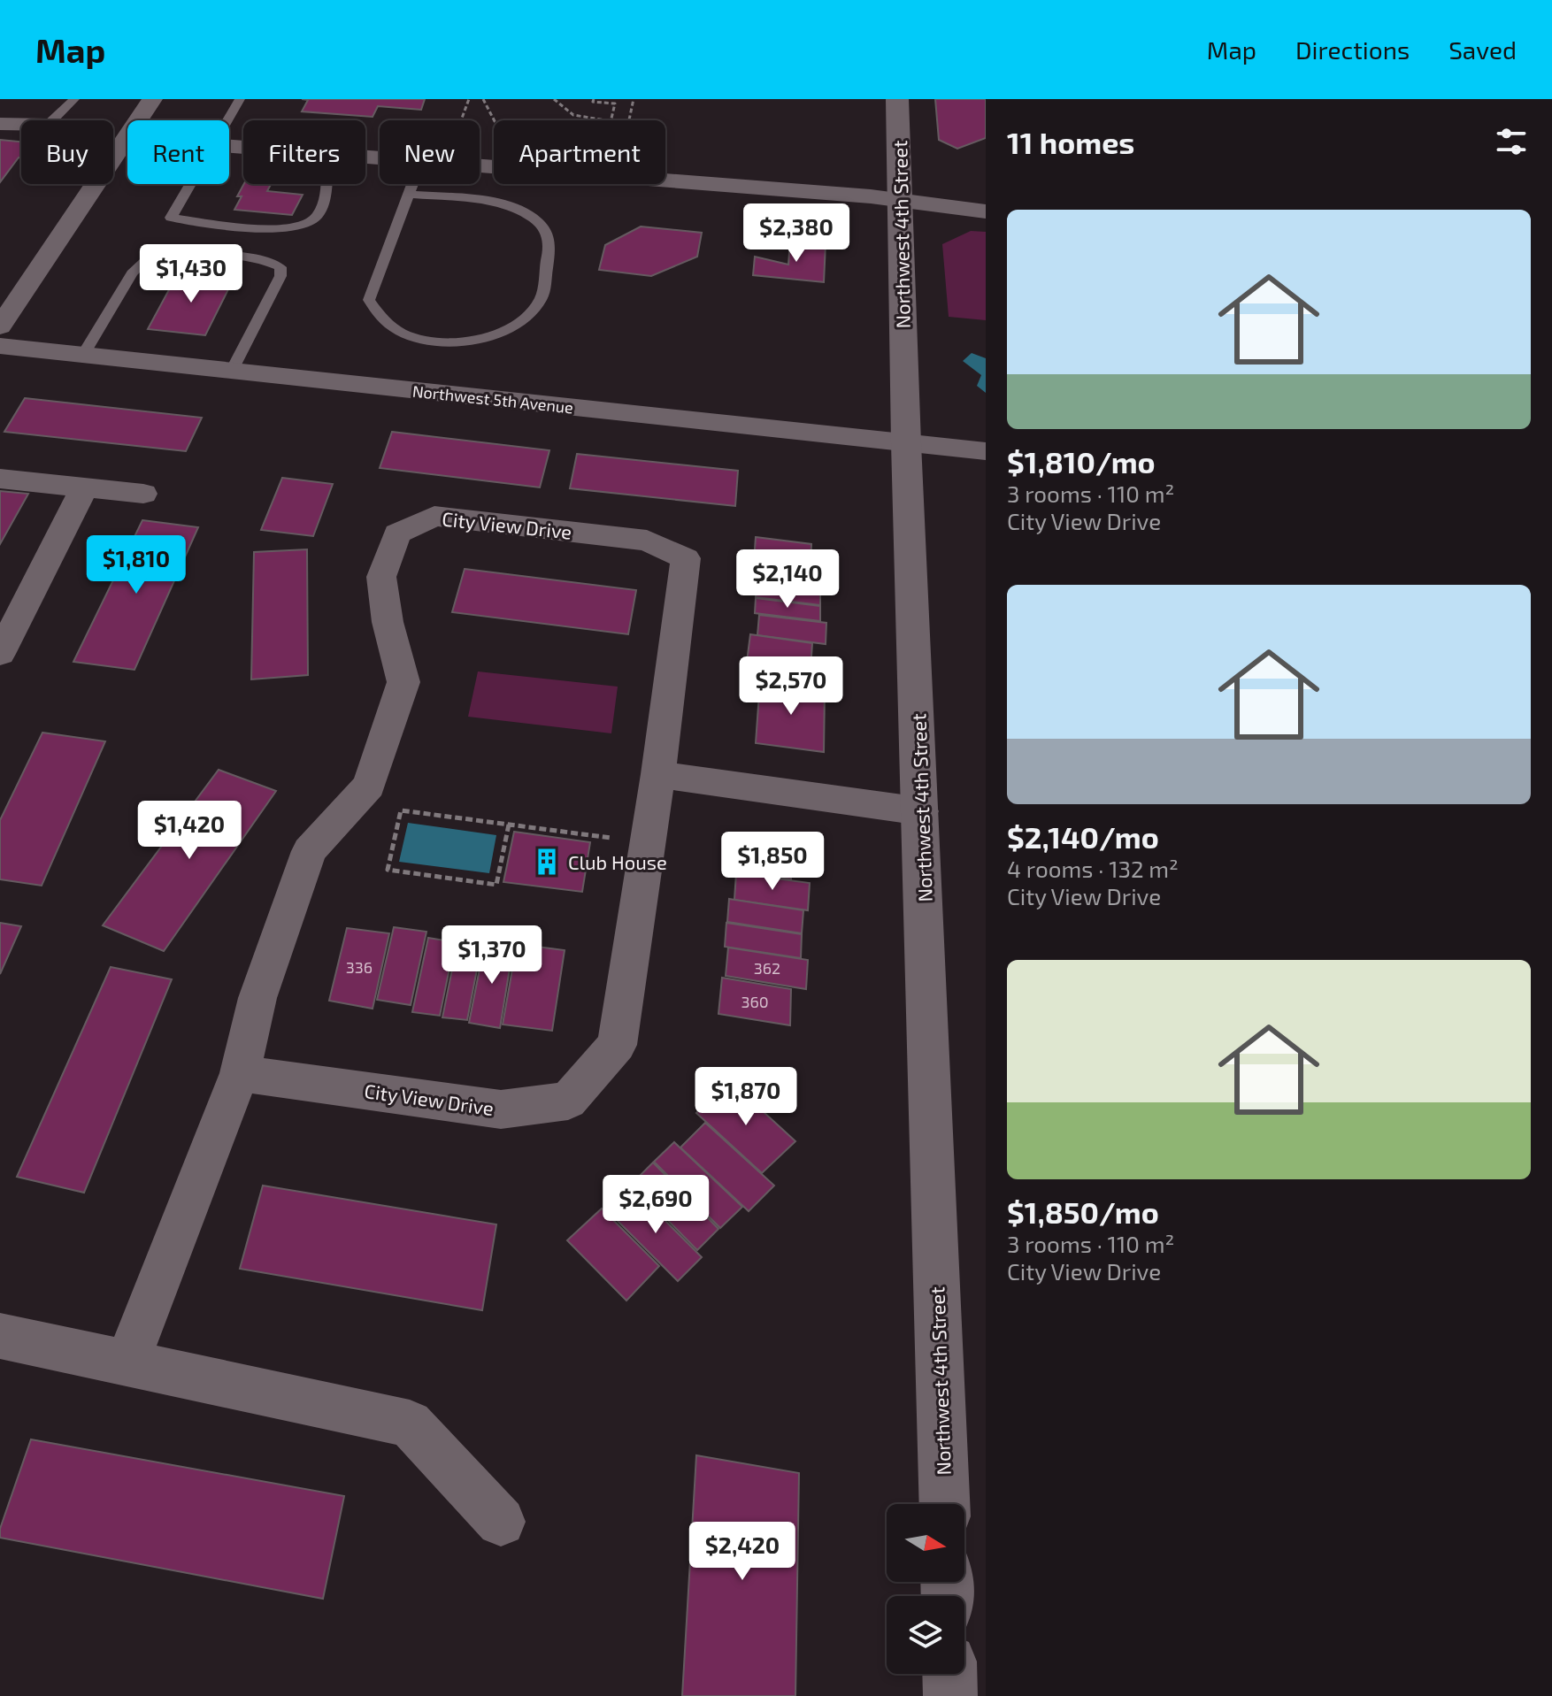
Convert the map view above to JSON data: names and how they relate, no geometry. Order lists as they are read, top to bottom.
{
  "streets": {
    "street": ["Northwest 4th Street", "Northwest 5th Avenue", "City View Drive"]
  },
  "crossings": [
    ["Northwest 4th Street", "Northwest 5th Avenue"]
  ],
  "places": {
    "building": ["Club House"]
  },
  "house_numbers": ["336", "362", "360"],
  "north": "right",
  "page": {
    "header": "Map",
    "nav": ["Map", "Directions", "Saved"],
    "heading": "11 homes",
    "chip": [
      "Buy",
      "Rent",
      "Filters",
      "New",
      "Apartment"
    ],
    "list": [
      {
        "name": "$1,810/mo",
        "note": "3 rooms · 110 m² · City View Drive"
      },
      {
        "name": "$2,140/mo",
        "note": "4 rooms · 132 m² · City View Drive"
      },
      {
        "name": "$1,850/mo",
        "note": "3 rooms · 110 m² · City View Drive"
      }
    ],
    "price": [
      "$2,380",
      "$1,430",
      "$1,810",
      "$2,140",
      "$2,570",
      "$1,420",
      "$1,850",
      "$1,370",
      "$1,870",
      "$2,690",
      "$2,420"
    ]
  }
}
